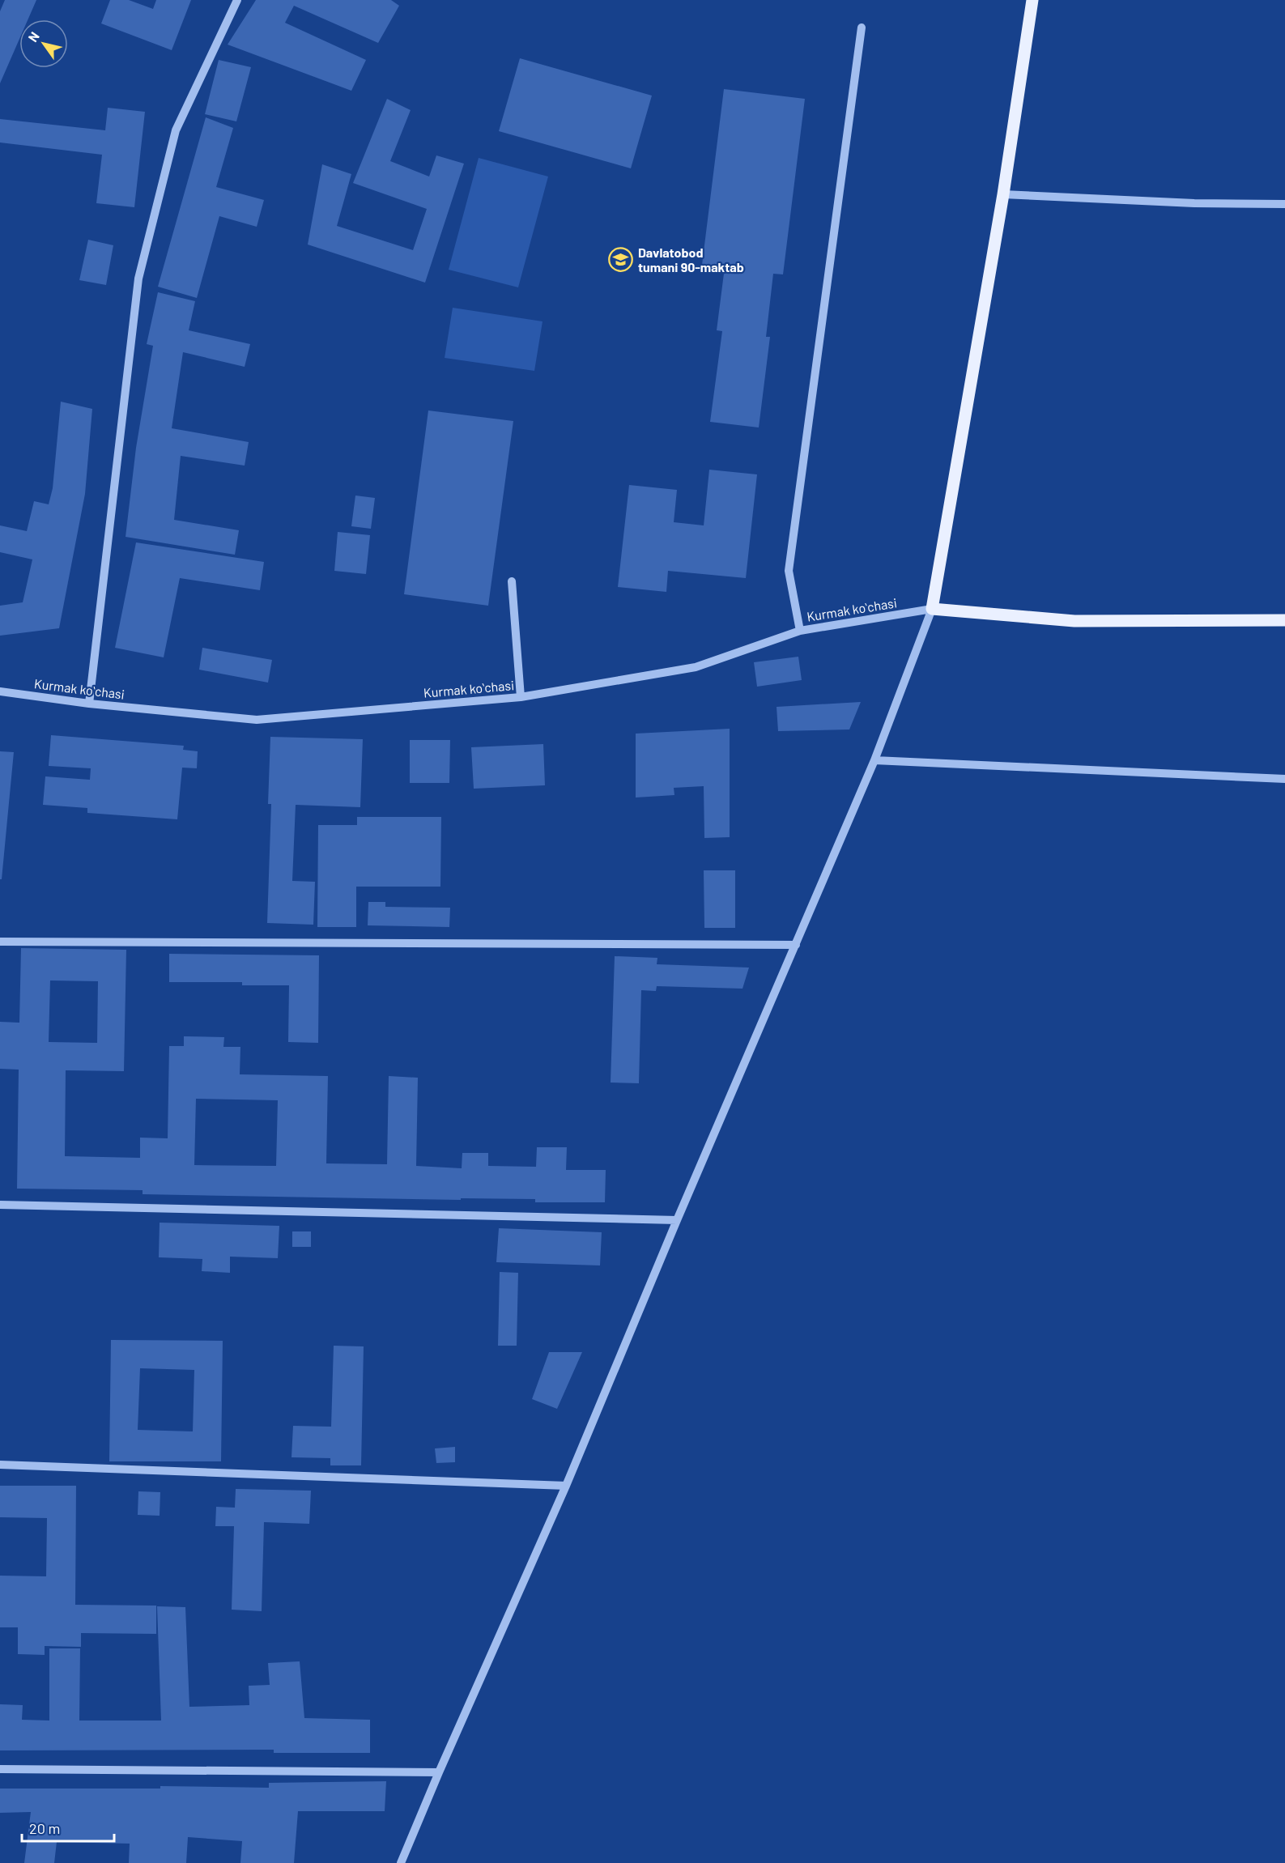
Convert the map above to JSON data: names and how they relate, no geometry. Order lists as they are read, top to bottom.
{
  "streets": {
    "street": ["Kurmak koʻchasi"]
  },
  "places": {
    "school or university": ["Davlatobod tumani 90-maktab"]
  },
  "scale_bar": "20 m",
  "north": "top left"
}
